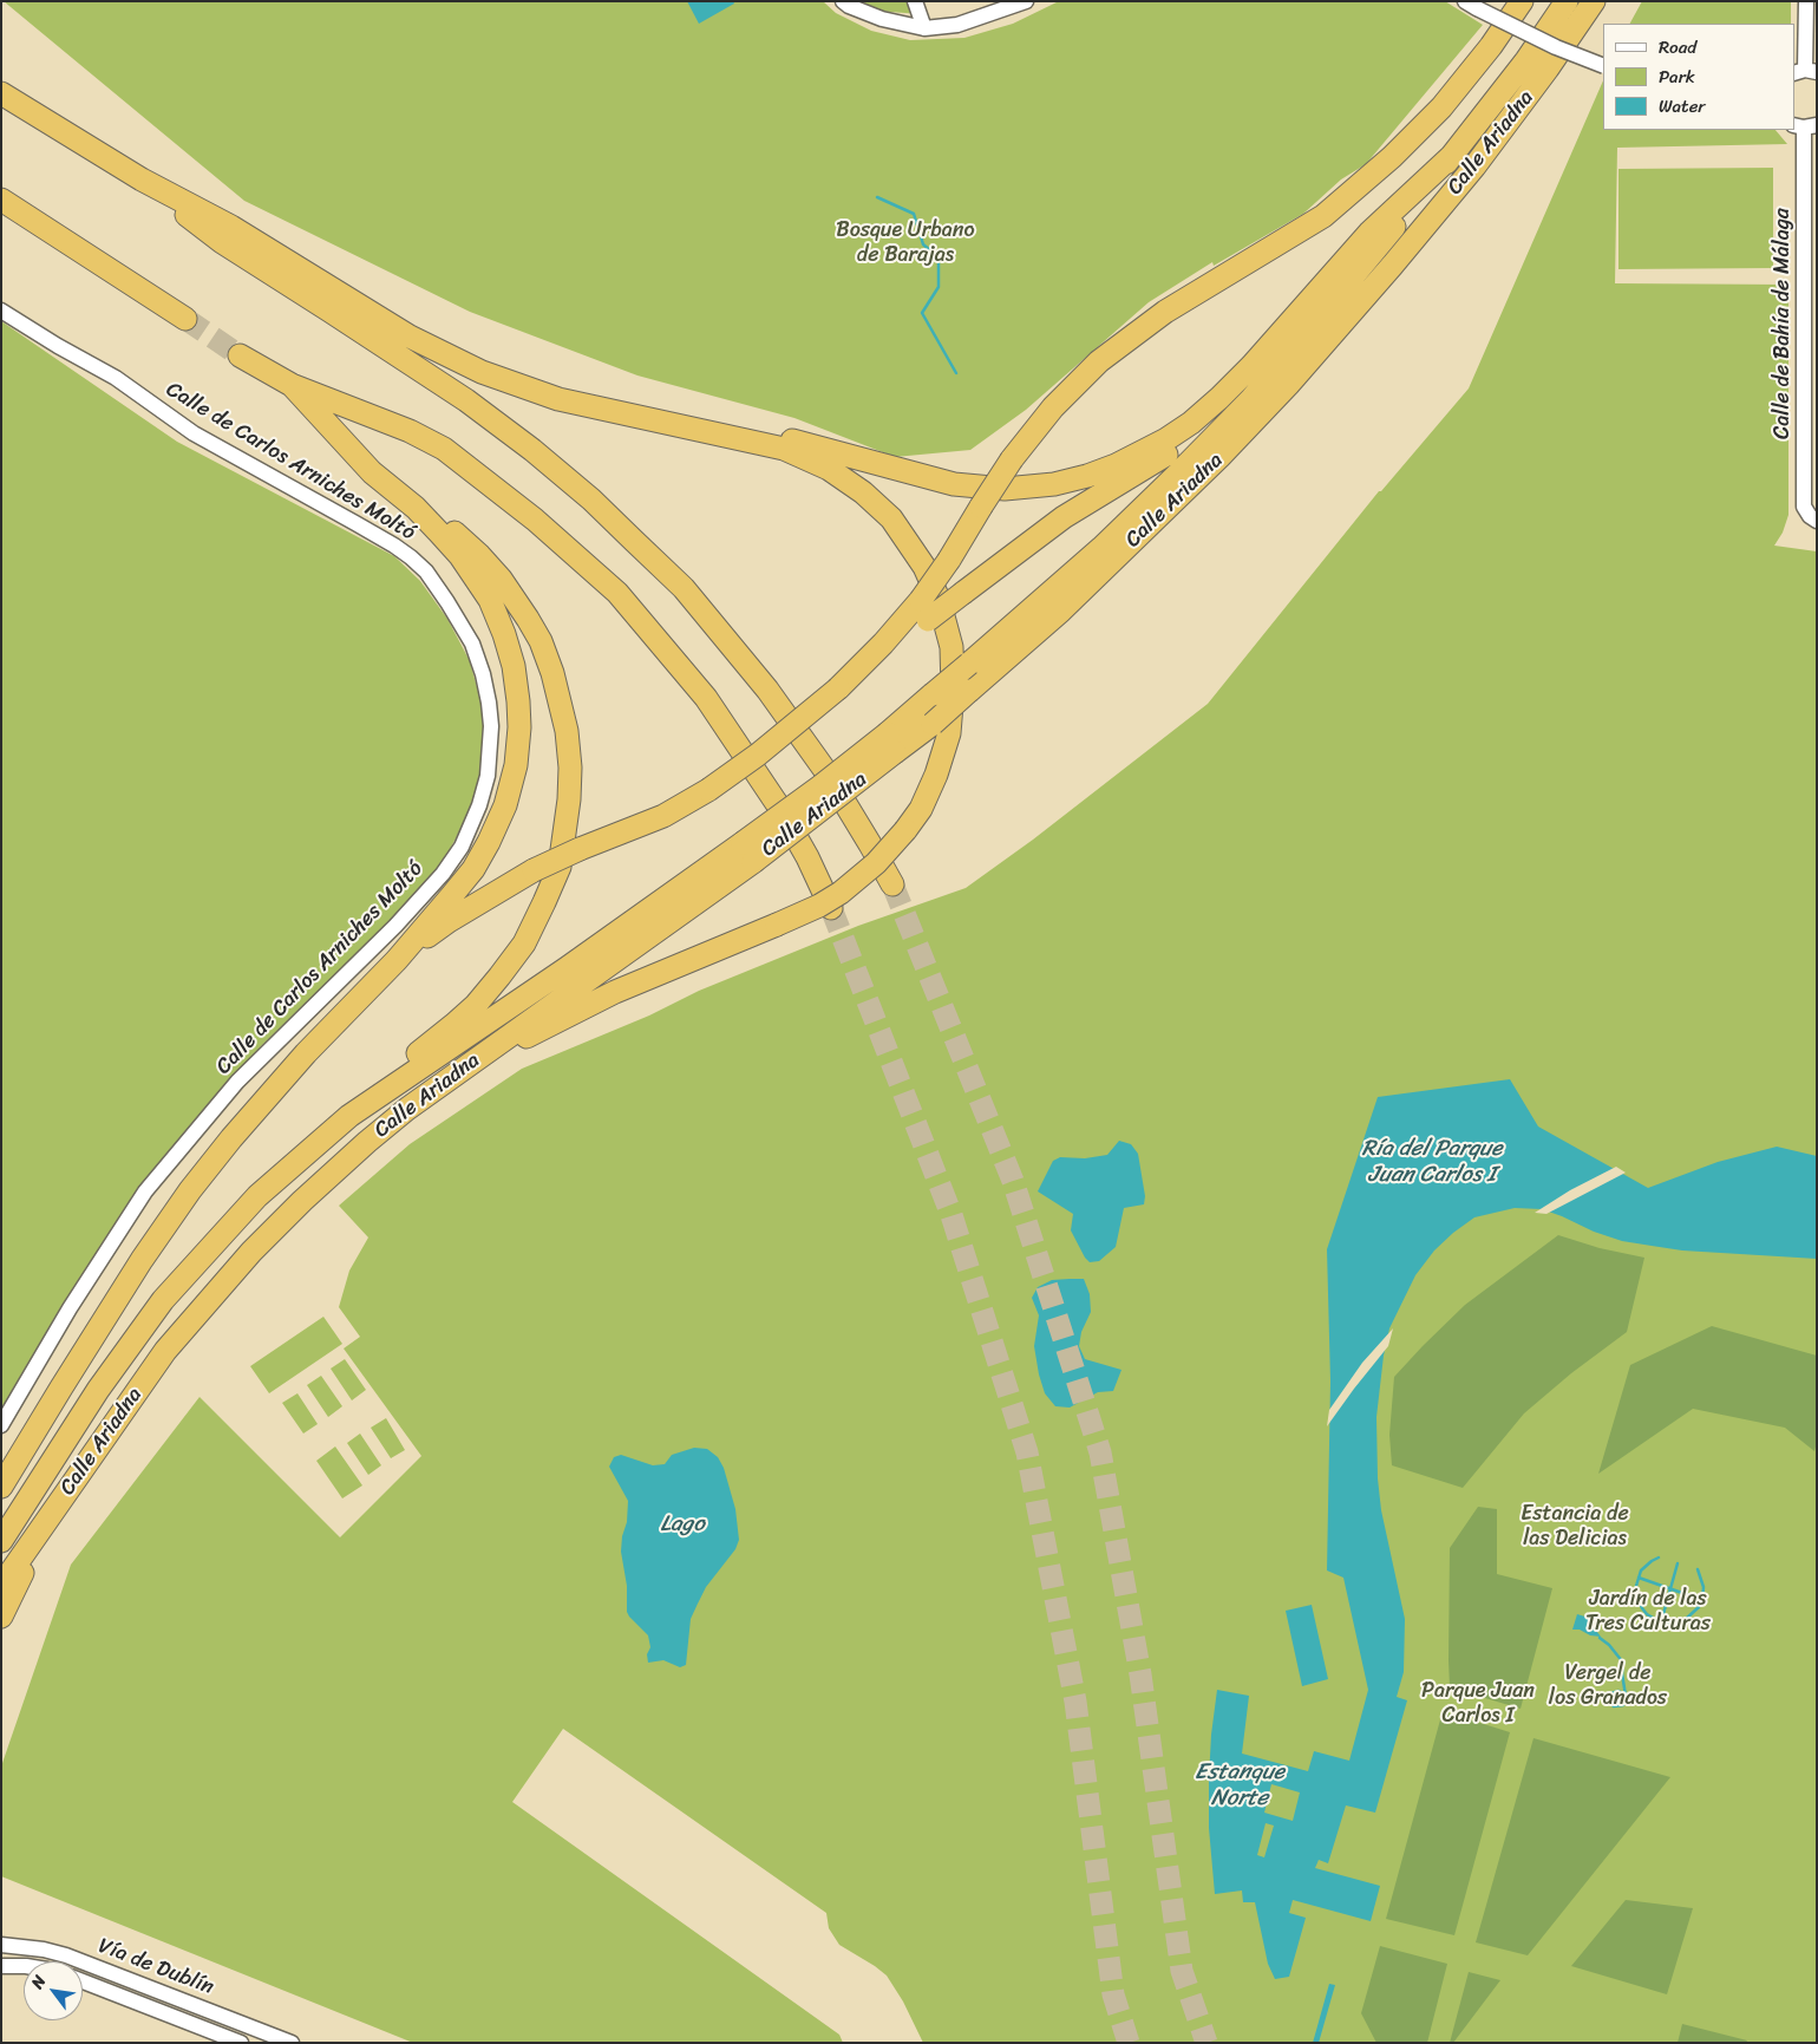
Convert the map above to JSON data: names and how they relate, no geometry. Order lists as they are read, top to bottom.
{
  "streets": {
    "highway": ["Calle Ariadna"],
    "street": ["Calle de Bahía de Málaga", "Calle de Carlos Arniches Moltó", "Vía de Dublín"]
  },
  "water": ["Ría del Parque Juan Carlos I", "Lago", "Estanque Norte"],
  "parks": [
    "Bosque Urbano de Barajas",
    "Estancia de las Delicias",
    "Jardín de las Tres Culturas",
    "Vergel de los Granados",
    "Parque Juan Carlos I"
  ],
  "legend": ["Road", "Park", "Water"],
  "north": "top left"
}
